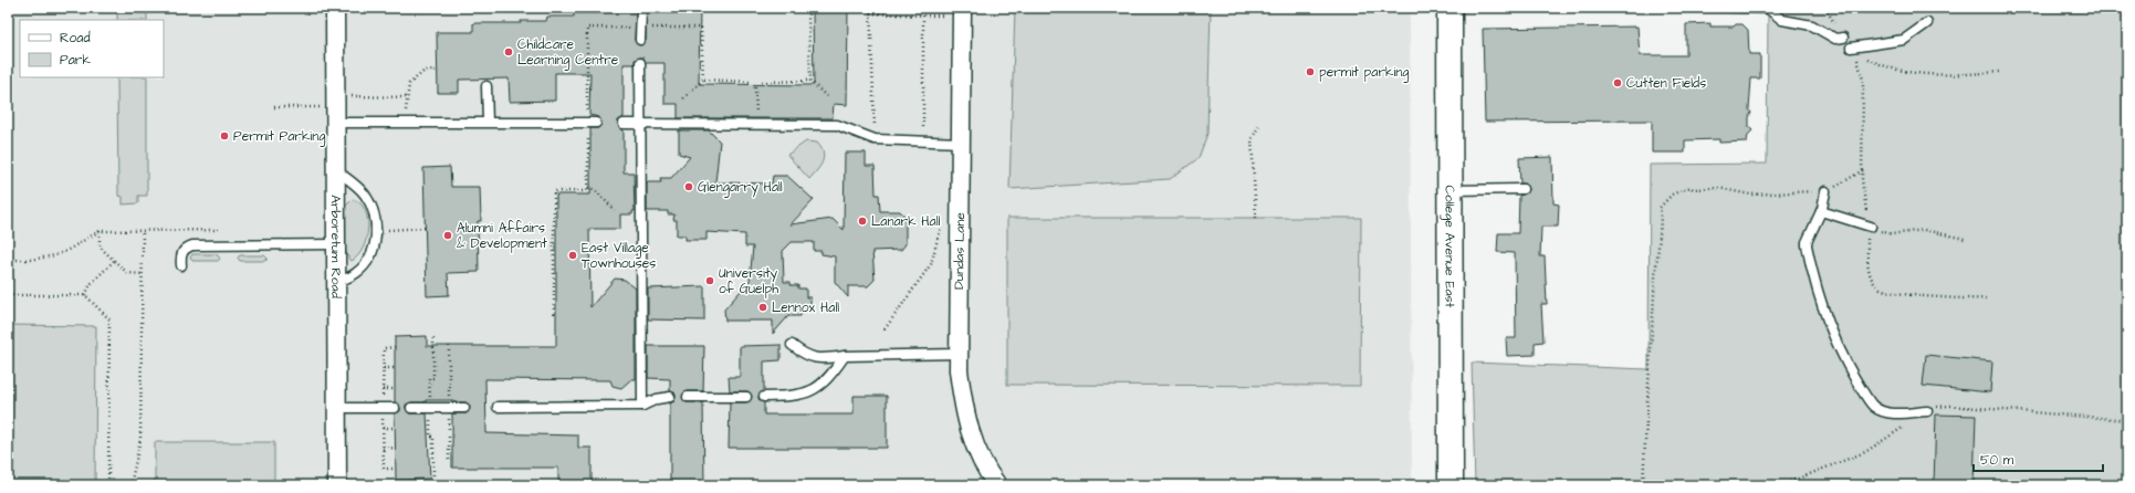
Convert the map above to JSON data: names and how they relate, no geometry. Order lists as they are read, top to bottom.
{
  "streets": {
    "street": ["Arboretum Road", "College Avenue East", "Dundas Lane"]
  },
  "places": [
    "Childcare Learning Centre",
    "permit parking",
    "Cutten Fields",
    "Permit Parking",
    "Glengarry Hall",
    "Lanark Hall",
    "Alumni Affairs & Development",
    "East Village Townhouses",
    "University of Guelph",
    "Lennox Hall"
  ],
  "legend": ["Road", "Park"],
  "scale_bar": "50 m"
}
